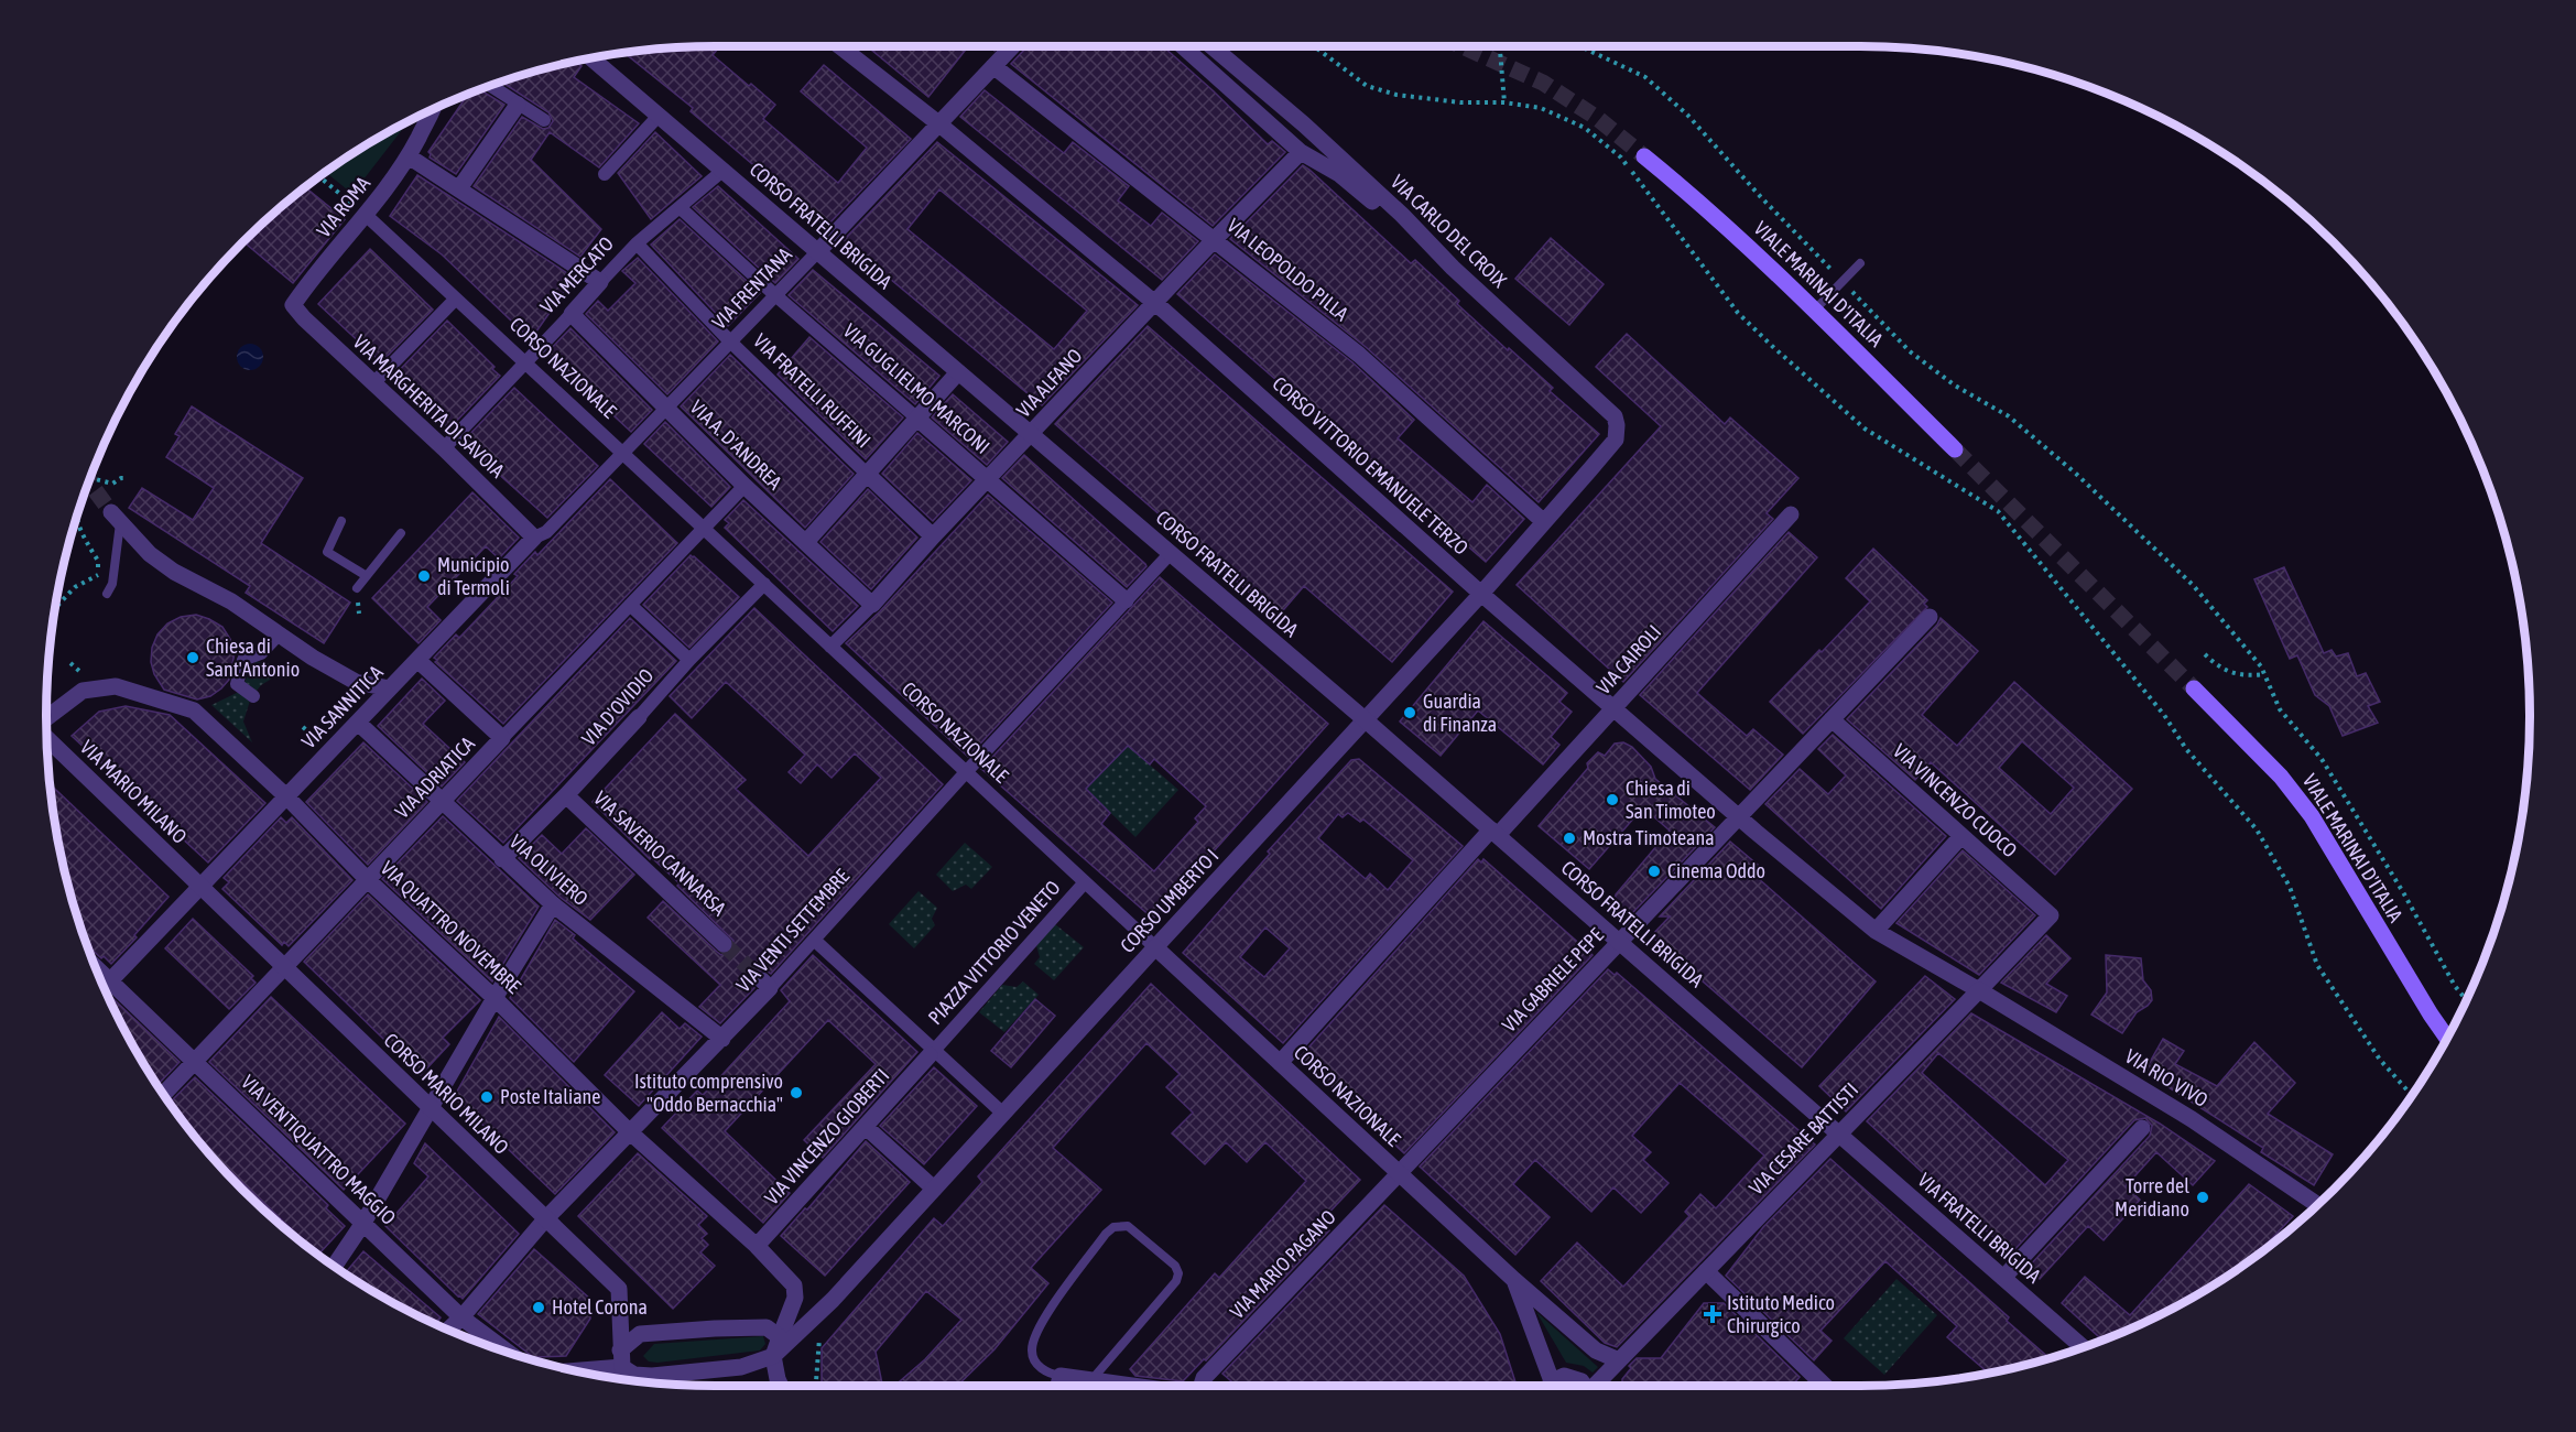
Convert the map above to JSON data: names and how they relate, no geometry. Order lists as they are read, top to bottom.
{
  "streets": {
    "main road": ["VIALE MARINAI D'ITALIA"],
    "street": [
      "VIA ROMA",
      "CORSO FRATELLI BRIGIDA",
      "VIA CARLO DEL CROIX",
      "VIA LEOPOLDO PILLA",
      "VIA MERCATO",
      "VIA FRENTANA",
      "CORSO NAZIONALE",
      "VIA ALFANO",
      "VIA GUGLIELMO MARCONI",
      "VIA FRATELLI RUFFINI",
      "VIA MARGHERITA DI SAVOIA",
      "VIA A. D'ANDREA",
      "CORSO VITTORIO EMANUELE TERZO",
      "VIA CAIROLI",
      "VIA SANNITICA",
      "VIA D'OVIDIO",
      "VIA ADRIATICA",
      "VIA MARIO MILANO",
      "VIA VINCENZO CUOCO",
      "VIA SAVERIO CANNARSA",
      "VIA OLIVIERO",
      "CORSO UMBERTO I",
      "VIA QUATTRO NOVEMBRE",
      "VIA VENTI SETTEMBRE",
      "PIAZZA VITTORIO VENETO",
      "VIA GABRIELE PEPE",
      "VIA RIO VIVO",
      "CORSO MARIO MILANO",
      "VIA VINCENZO GIOBERTI",
      "VIA CESARE BATTISTI",
      "VIA VENTIQUATTRO MAGGIO",
      "VIA FRATELLI BRIGIDA",
      "VIA MARIO PAGANO"
    ]
  },
  "crossings": [
    ["VIA ROMA", "CORSO NAZIONALE"],
    ["VIA ROMA", "VIA MARGHERITA DI SAVOIA"],
    ["CORSO FRATELLI BRIGIDA", "VIA MERCATO"],
    ["CORSO FRATELLI BRIGIDA", "VIA FRENTANA"],
    ["CORSO FRATELLI BRIGIDA", "VIA ALFANO"],
    ["CORSO FRATELLI BRIGIDA", "VIA CAIROLI"],
    ["CORSO FRATELLI BRIGIDA", "CORSO UMBERTO I"],
    ["CORSO FRATELLI BRIGIDA", "VIA VENTI SETTEMBRE"],
    ["CORSO FRATELLI BRIGIDA", "VIA GABRIELE PEPE"],
    ["CORSO FRATELLI BRIGIDA", "VIA CESARE BATTISTI"],
    ["CORSO FRATELLI BRIGIDA", "VIA FRATELLI BRIGIDA"],
    ["VIA CARLO DEL CROIX", "CORSO UMBERTO I"],
    ["VIA LEOPOLDO PILLA", "VIA FRENTANA"],
    ["VIA LEOPOLDO PILLA", "VIA ALFANO"],
    ["VIA LEOPOLDO PILLA", "CORSO UMBERTO I"],
    ["VIA MERCATO", "CORSO NAZIONALE"],
    ["VIA MERCATO", "VIA GUGLIELMO MARCONI"],
    ["VIA MERCATO", "VIA FRATELLI RUFFINI"],
    ["VIA MERCATO", "VIA MARGHERITA DI SAVOIA"],
    ["VIA MERCATO", "VIA A. D'ANDREA"],
    ["VIA FRENTANA", "CORSO NAZIONALE"],
    ["VIA FRENTANA", "VIA GUGLIELMO MARCONI"],
    ["VIA FRENTANA", "VIA FRATELLI RUFFINI"],
    ["VIA FRENTANA", "VIA A. D'ANDREA"],
    ["VIA FRENTANA", "CORSO VITTORIO EMANUELE TERZO"],
    ["VIA FRENTANA", "VIA SANNITICA"],
    ["CORSO NAZIONALE", "VIA ALFANO"],
    ["CORSO NAZIONALE", "VIA CAIROLI"],
    ["CORSO NAZIONALE", "VIA SANNITICA"],
    ["CORSO NAZIONALE", "VIA D'OVIDIO"],
    ["CORSO NAZIONALE", "VIA ADRIATICA"],
    ["CORSO NAZIONALE", "CORSO UMBERTO I"],
    ["CORSO NAZIONALE", "VIA VENTI SETTEMBRE"],
    ["CORSO NAZIONALE", "PIAZZA VITTORIO VENETO"],
    ["CORSO NAZIONALE", "VIA GABRIELE PEPE"],
    ["CORSO NAZIONALE", "VIA CESARE BATTISTI"],
    ["CORSO NAZIONALE", "VIA MARIO PAGANO"],
    ["VIA ALFANO", "VIA GUGLIELMO MARCONI"],
    ["VIA ALFANO", "VIA FRATELLI RUFFINI"],
    ["VIA ALFANO", "VIA A. D'ANDREA"],
    ["VIA ALFANO", "CORSO VITTORIO EMANUELE TERZO"],
    ["VIA GUGLIELMO MARCONI", "VIA VENTI SETTEMBRE"],
    ["VIA MARGHERITA DI SAVOIA", "VIA SANNITICA"],
    ["VIA A. D'ANDREA", "VIA ADRIATICA"],
    ["CORSO VITTORIO EMANUELE TERZO", "VIA CAIROLI"],
    ["CORSO VITTORIO EMANUELE TERZO", "CORSO UMBERTO I"],
    ["CORSO VITTORIO EMANUELE TERZO", "VIA GABRIELE PEPE"],
    ["CORSO VITTORIO EMANUELE TERZO", "VIA RIO VIVO"],
    ["CORSO VITTORIO EMANUELE TERZO", "VIA CESARE BATTISTI"],
    ["VIA SANNITICA", "VIA MARIO MILANO"],
    ["VIA SANNITICA", "VIA OLIVIERO"],
    ["VIA SANNITICA", "VIA QUATTRO NOVEMBRE"],
    ["VIA SANNITICA", "CORSO MARIO MILANO"],
    ["VIA SANNITICA", "VIA VENTIQUATTRO MAGGIO"],
    ["VIA D'OVIDIO", "VIA SAVERIO CANNARSA"],
    ["VIA D'OVIDIO", "VIA OLIVIERO"],
    ["VIA ADRIATICA", "VIA OLIVIERO"],
    ["VIA ADRIATICA", "VIA QUATTRO NOVEMBRE"],
    ["VIA ADRIATICA", "CORSO MARIO MILANO"],
    ["VIA ADRIATICA", "VIA VENTIQUATTRO MAGGIO"],
    ["VIA MARIO MILANO", "CORSO MARIO MILANO"],
    ["VIA VINCENZO CUOCO", "VIA GABRIELE PEPE"],
    ["VIA VINCENZO CUOCO", "VIA CESARE BATTISTI"],
    ["VIA OLIVIERO", "VIA VENTI SETTEMBRE"],
    ["CORSO UMBERTO I", "PIAZZA VITTORIO VENETO"],
    ["VIA QUATTRO NOVEMBRE", "VIA VENTI SETTEMBRE"],
    ["VIA QUATTRO NOVEMBRE", "VIA VINCENZO GIOBERTI"],
    ["VIA VENTI SETTEMBRE", "PIAZZA VITTORIO VENETO"],
    ["VIA VENTI SETTEMBRE", "CORSO MARIO MILANO"],
    ["VIA VENTI SETTEMBRE", "VIA VENTIQUATTRO MAGGIO"],
    ["PIAZZA VITTORIO VENETO", "VIA VINCENZO GIOBERTI"],
    ["VIA GABRIELE PEPE", "VIA MARIO PAGANO"],
    ["VIA RIO VIVO", "VIA CESARE BATTISTI"],
    ["VIA CESARE BATTISTI", "VIA FRATELLI BRIGIDA"]
  ],
  "places": {
    "other": [
      "Municipio di Termoli",
      "Chiesa di Sant'Antonio",
      "Guardia di Finanza",
      "Chiesa di San Timoteo",
      "Mostra Timoteana",
      "Cinema Oddo",
      "Istituto comprensivo \"Oddo Bernacchia\"",
      "Poste Italiane",
      "Torre del Meridiano",
      "Hotel Corona"
    ],
    "health": ["Istituto Medico Chirurgico"]
  }
}
